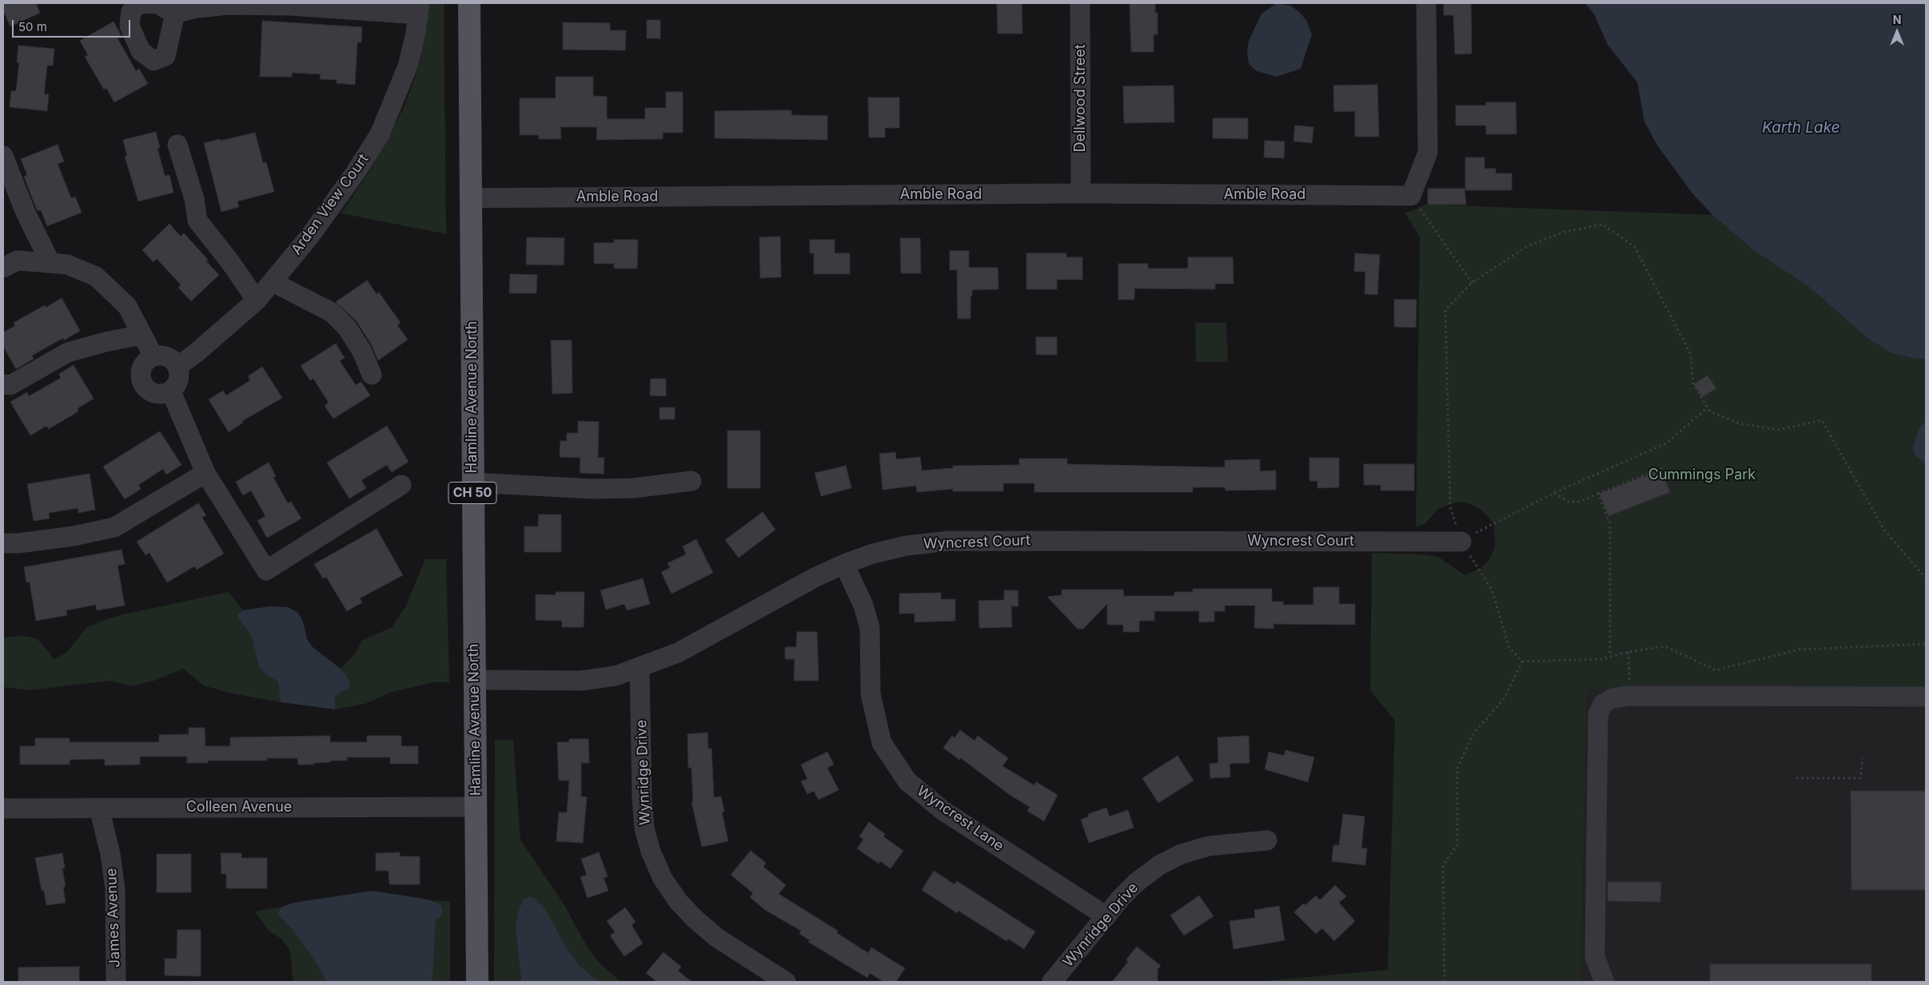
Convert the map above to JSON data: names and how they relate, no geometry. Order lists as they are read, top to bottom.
{
  "streets": {
    "main road": ["Hamline Avenue North", "CH 50"],
    "street": [
      "Dellwood Street",
      "Amble Road",
      "Arden View Court",
      "Wyncrest Court",
      "Wynridge Drive",
      "Colleen Avenue",
      "Wyncrest Lane",
      "James Avenue"
    ]
  },
  "crossings": [
    ["Dellwood Street", "Amble Road"],
    ["Amble Road", "Hamline Avenue North"],
    ["Hamline Avenue North", "Wyncrest Court"],
    ["Hamline Avenue North", "Colleen Avenue"],
    ["Wyncrest Court", "Wynridge Drive"],
    ["Wyncrest Court", "Wyncrest Lane"],
    ["Wynridge Drive", "Wyncrest Lane"],
    ["Colleen Avenue", "James Avenue"]
  ],
  "water": ["Karth Lake"],
  "parks": ["Cummings Park"],
  "scale_bar": "50 m",
  "north": "top"
}
